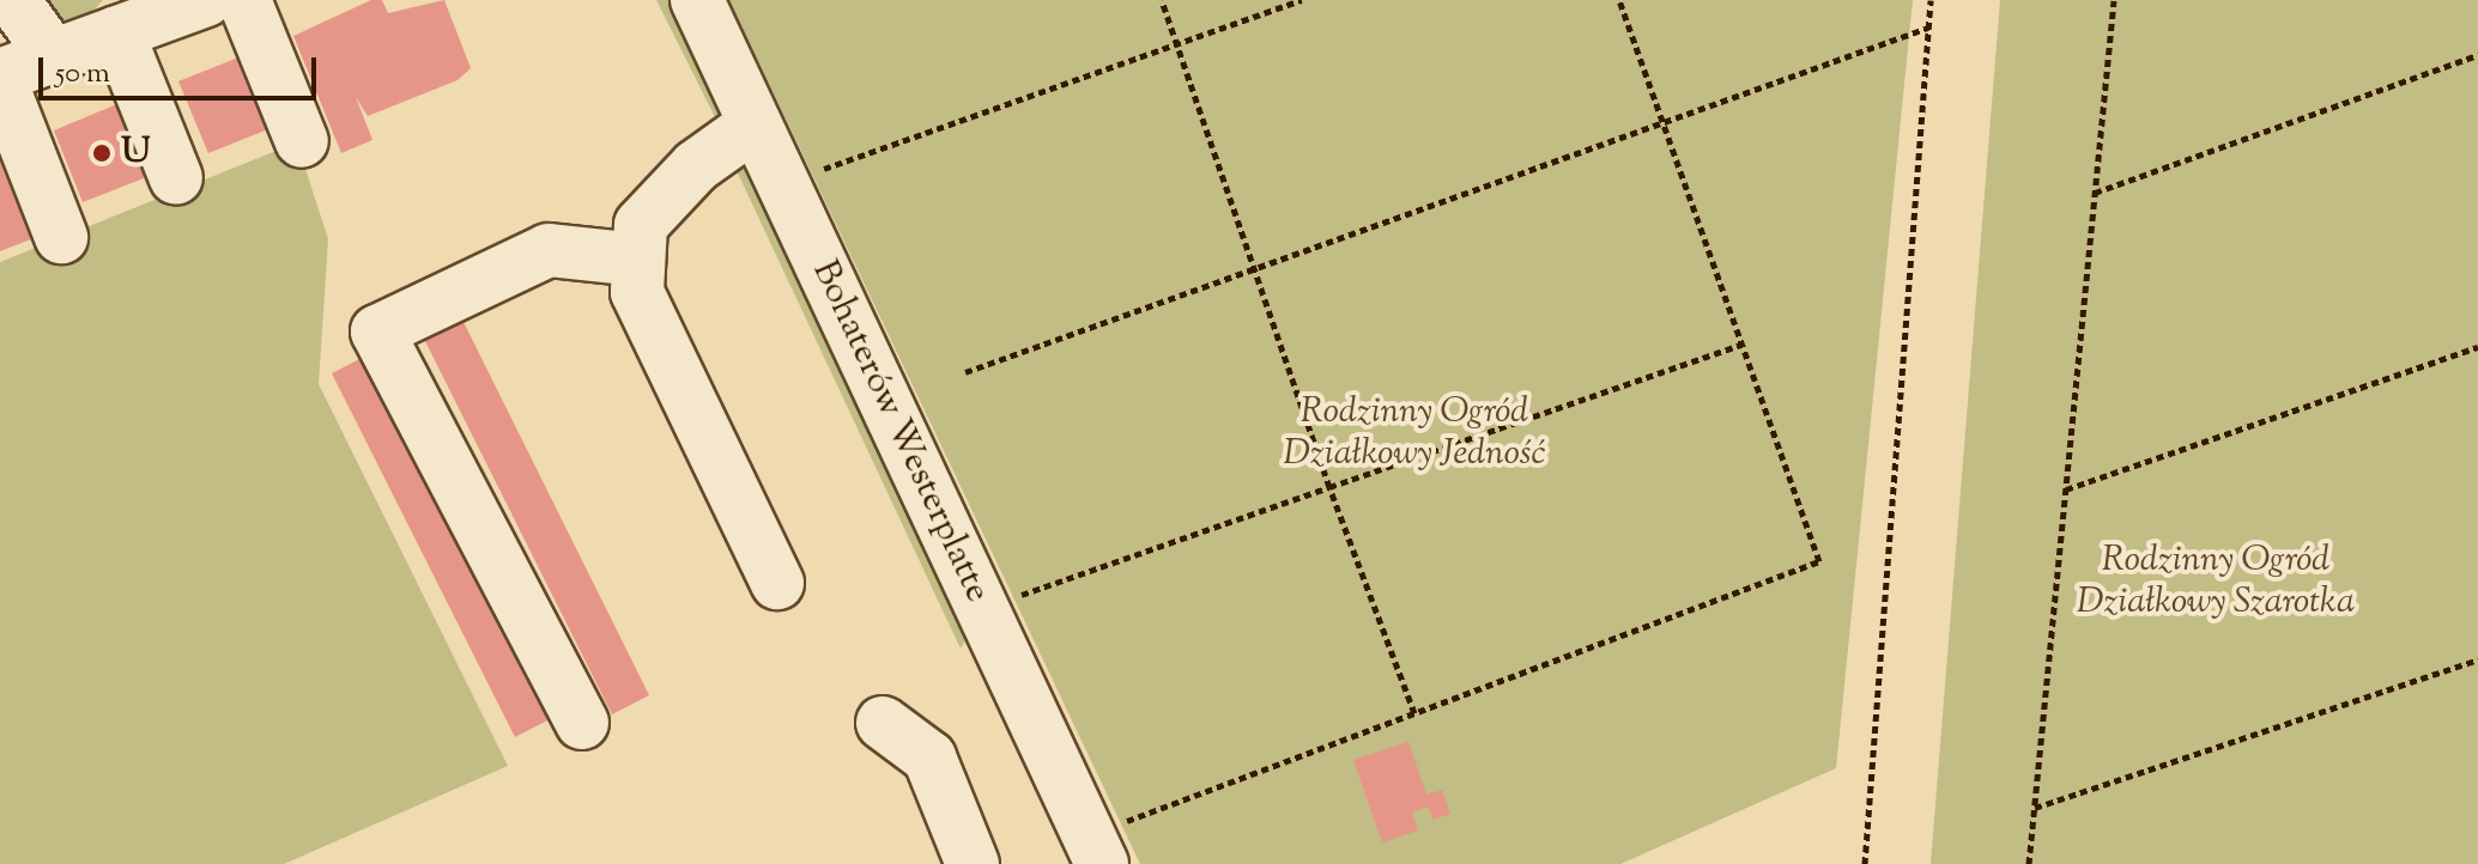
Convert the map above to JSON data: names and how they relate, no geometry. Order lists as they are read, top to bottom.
{
  "streets": {
    "street": ["Bohaterów Westerplatte"]
  },
  "parks": ["Rodzinny Ogród Działkowy Jedność", "Rodzinny Ogród Działkowy Szarotka"],
  "places": ["U"],
  "scale_bar": "50 m"
}
